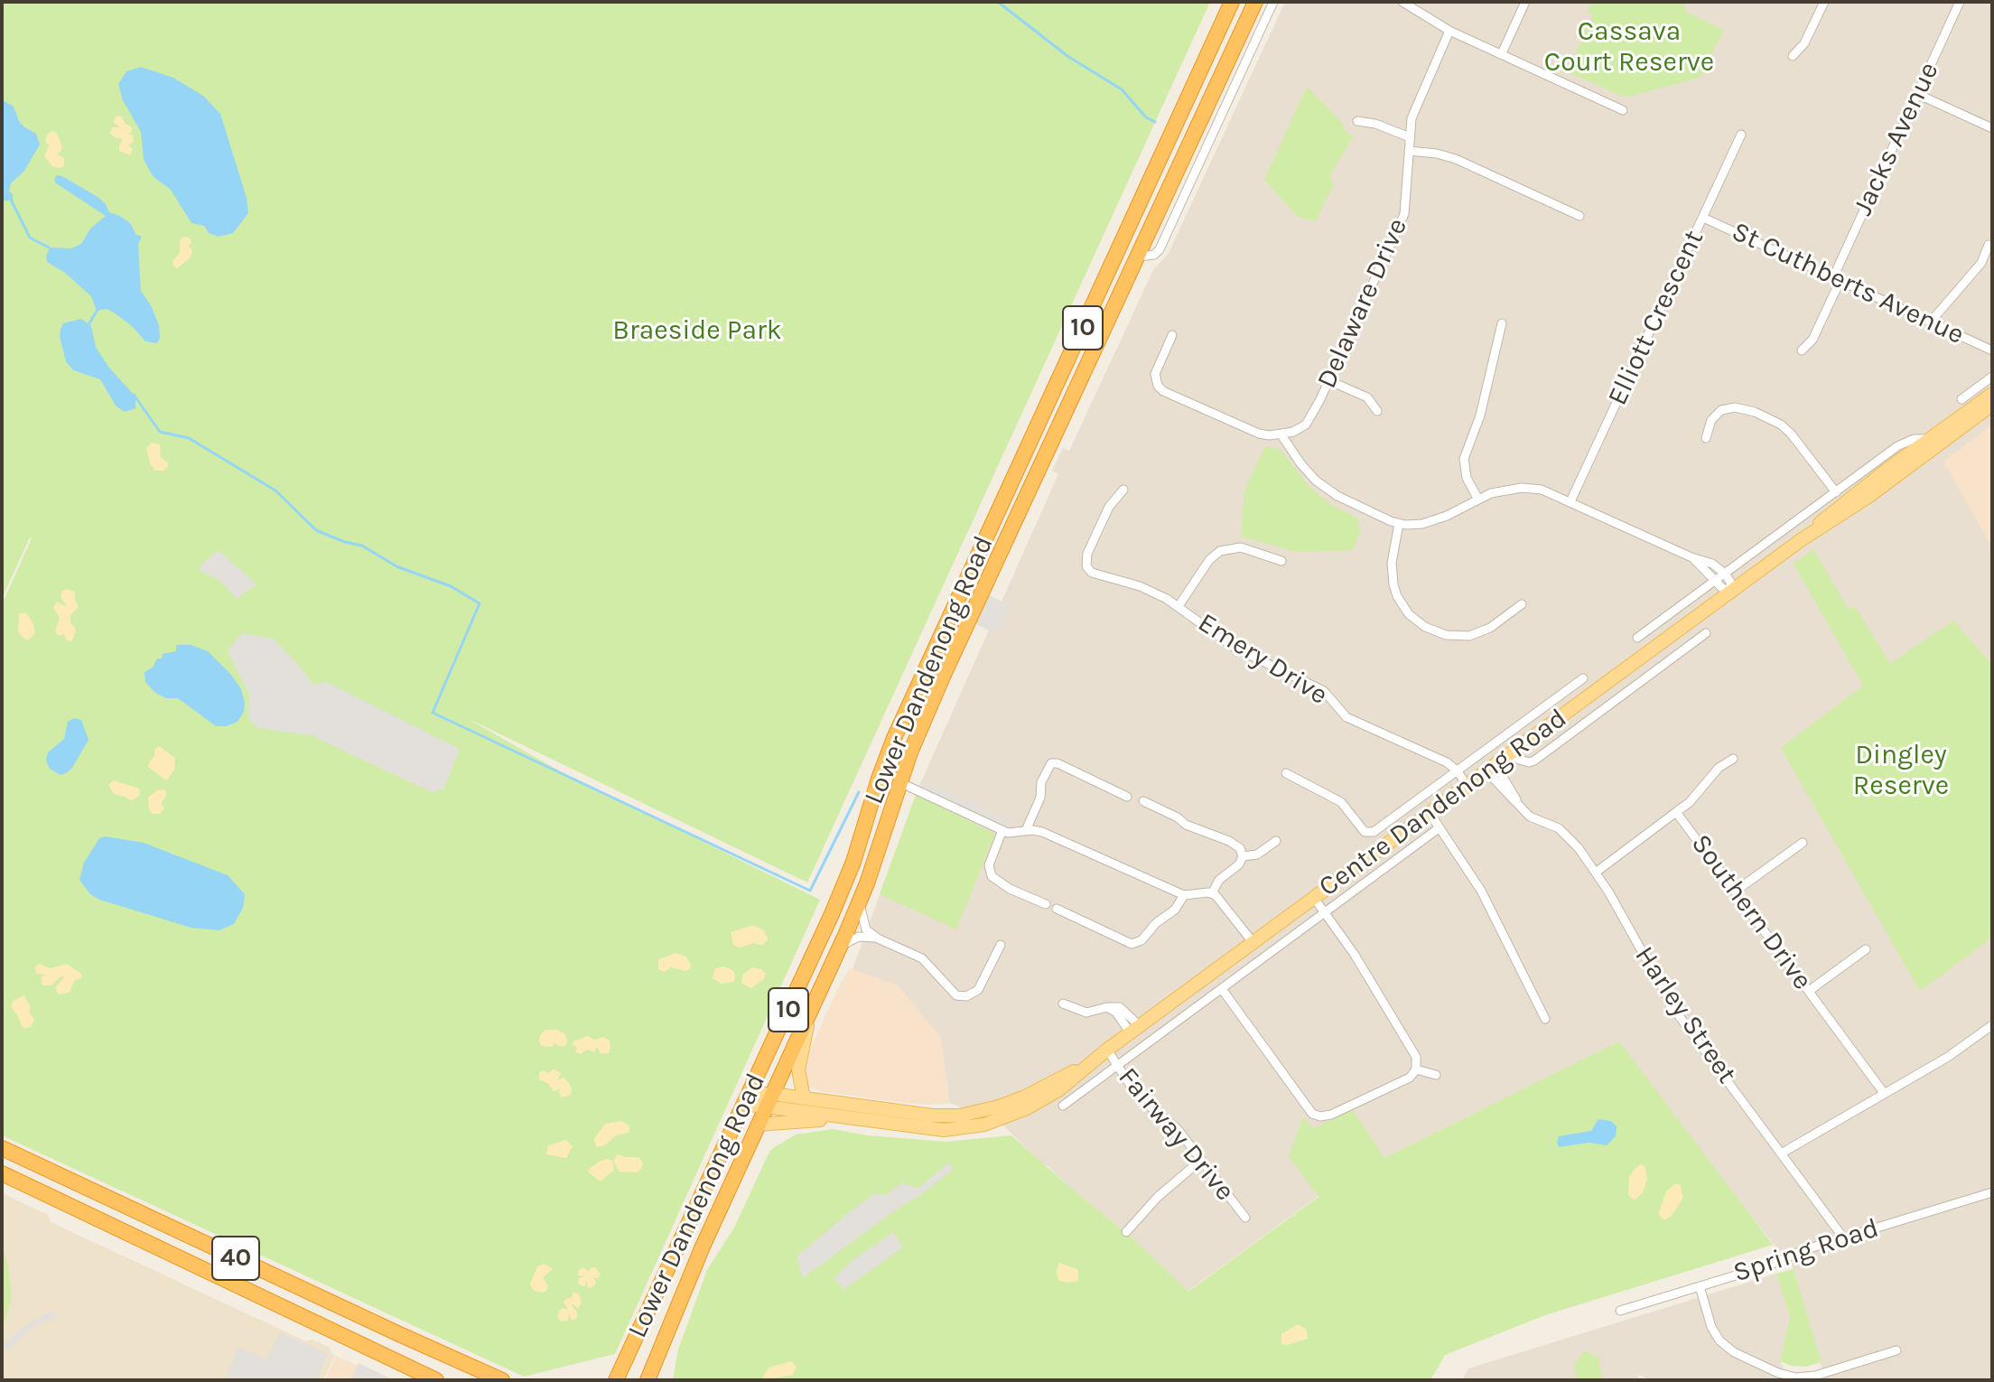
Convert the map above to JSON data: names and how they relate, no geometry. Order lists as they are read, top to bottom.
{
  "streets": {
    "highway": ["10", "Lower Dandenong Road", "40"],
    "main road": ["Centre Dandenong Road"],
    "street": [
      "Jacks Avenue",
      "St Cuthberts Avenue",
      "Delaware Drive",
      "Elliott Crescent",
      "Emery Drive",
      "Southern Drive",
      "Harley Street",
      "Fairway Drive",
      "Spring Road"
    ]
  },
  "crossings": [
    ["Jacks Avenue", "St Cuthberts Avenue"],
    ["St Cuthberts Avenue", "Elliott Crescent"],
    ["Emery Drive", "Centre Dandenong Road"],
    ["Lower Dandenong Road", "Centre Dandenong Road"],
    ["Centre Dandenong Road", "Harley Street"],
    ["Centre Dandenong Road", "Fairway Drive"],
    ["Southern Drive", "Harley Street"],
    ["Harley Street", "Spring Road"]
  ],
  "parks": ["Cassava Court Reserve", "Braeside Park", "Dingley Reserve"]
}
